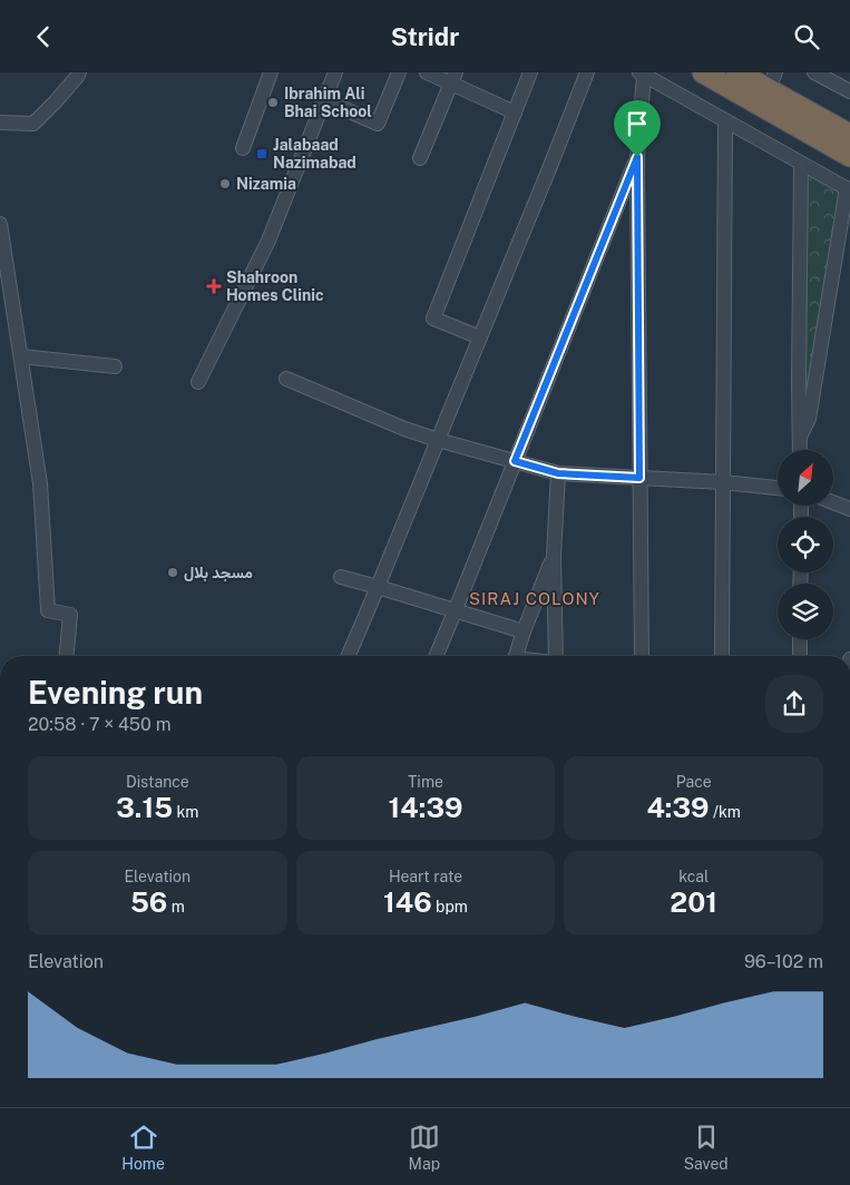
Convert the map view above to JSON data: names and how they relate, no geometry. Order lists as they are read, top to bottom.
{
  "districts": ["SIRAJ COLONY"],
  "places": {
    "other": ["Ibrahim Ali Bhai School", "Nizamia", "مسجد بلال"],
    "transit": ["Jalabaad Nazimabad"],
    "health": ["Shahroon Homes Clinic"]
  },
  "north": "top right",
  "page": {
    "header": "Stridr",
    "heading": ["Evening run", "20:58 · 7 × 450 m"],
    "stats": [
      ["Distance", "3.15 km"],
      ["Time", "14:39"],
      ["Pace", "4:39 /km"],
      ["Elevation", "56 m"],
      ["Heart rate", "146 bpm"],
      ["kcal", "201"]
    ],
    "chart": ["Elevation", "96–102 m"],
    "tabs": ["Home", "Map", "Saved"]
  }
}
